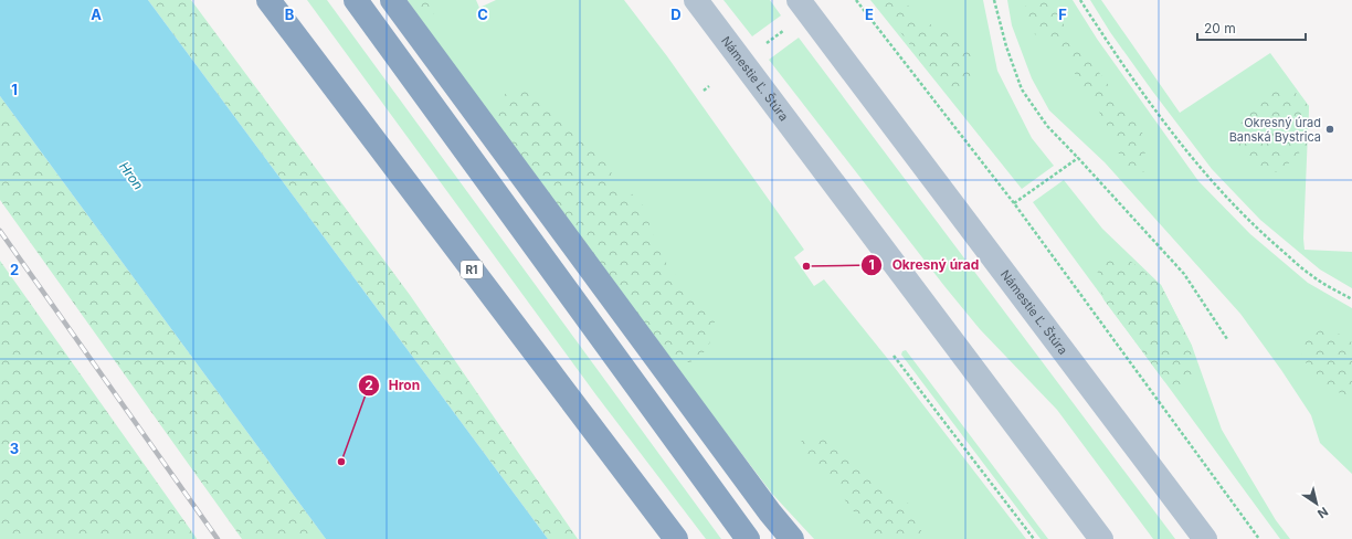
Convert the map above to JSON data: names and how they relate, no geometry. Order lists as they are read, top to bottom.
{
  "streets": {
    "highway": ["R1"],
    "main road": ["Námestie Ľ. Štúra"]
  },
  "water": ["Hron"],
  "places": ["Okresný úrad Banská Bystrica", "Okresný úrad", "Hron"],
  "scale_bar": "20 m",
  "north": "bottom right",
  "grid": {
    "columns": [
      "A",
      "B",
      "C",
      "D",
      "E",
      "F"
    ],
    "rows": ["1", "2", "3"]
  }
}
